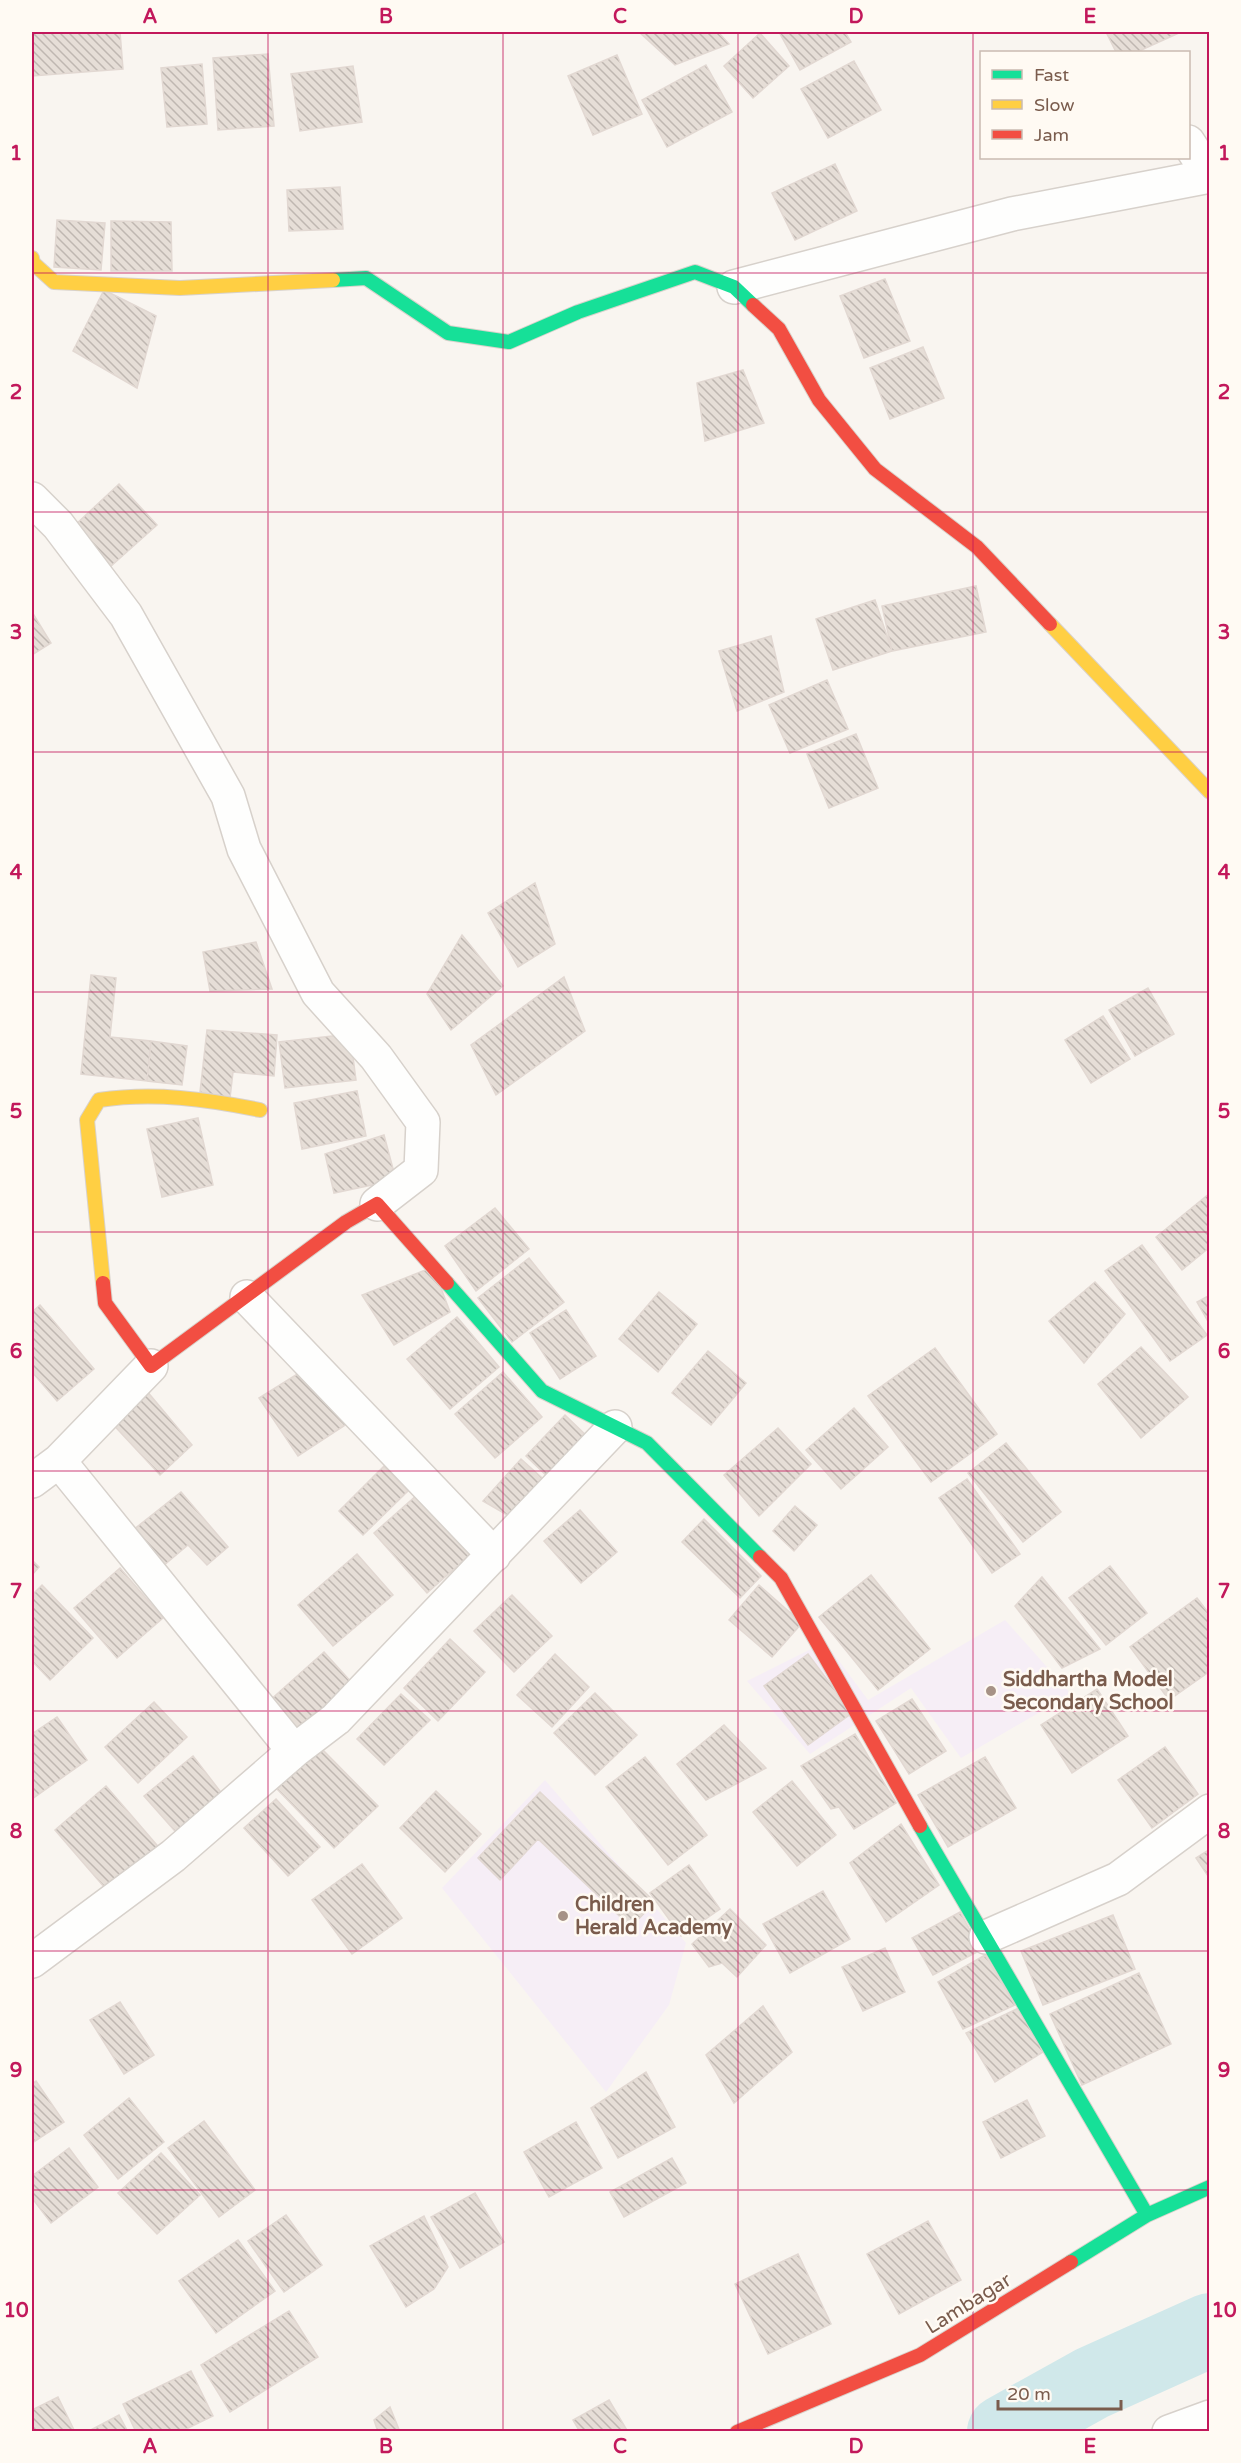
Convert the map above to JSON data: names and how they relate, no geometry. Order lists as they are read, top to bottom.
{
  "streets": {
    "street": ["Lambagar"]
  },
  "places": ["Siddhartha Model Secondary School", "Children Herald Academy"],
  "legend": ["Fast", "Slow", "Jam"],
  "scale_bar": "20 m",
  "grid": {
    "columns": [
      "A",
      "B",
      "C",
      "D",
      "E"
    ],
    "rows": [
      "1",
      "2",
      "3",
      "4",
      "5",
      "6",
      "7",
      "8",
      "9",
      "10"
    ]
  }
}
